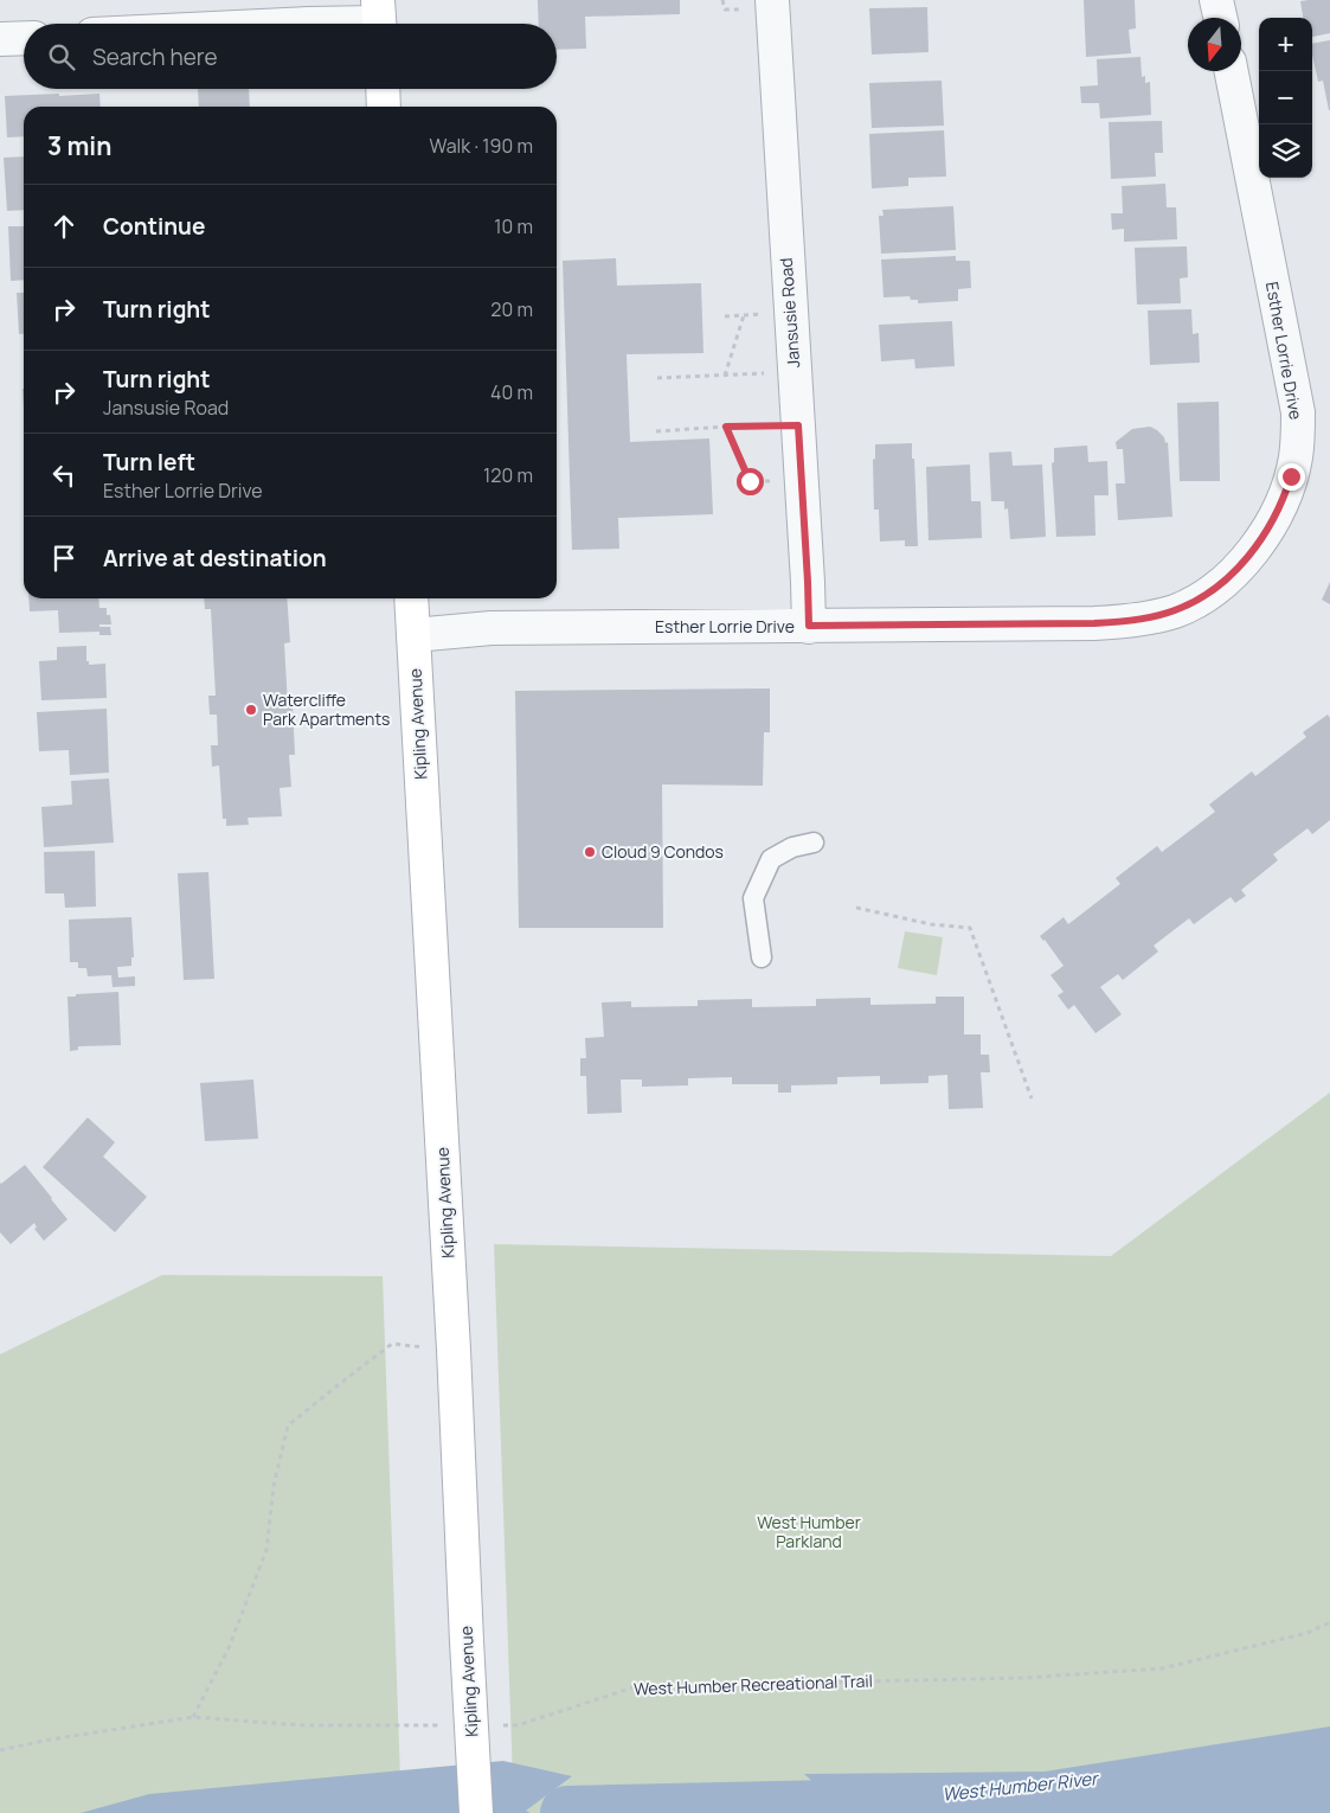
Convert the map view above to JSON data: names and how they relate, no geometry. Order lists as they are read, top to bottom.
{
  "streets": {
    "main road": ["Kipling Avenue"],
    "street": ["Jansusie Road", "Esther Lorrie Drive"],
    "path": ["West Humber Recreational Trail"]
  },
  "crossings": [
    ["Jansusie Road", "Esther Lorrie Drive"],
    ["Esther Lorrie Drive", "Kipling Avenue"]
  ],
  "water": ["West Humber River"],
  "parks": ["West Humber Parkland"],
  "places": ["Watercliffe Park Apartments", "Cloud 9 Condos"],
  "north": "bottom",
  "page": {
    "map_buttons": ["+", "−"],
    "search": "Search here",
    "heading": ["3 min", "Walk · 190 m"],
    "list": [
      ["Continue", "10 m"],
      ["Turn right", "20 m"],
      ["Turn right", "Jansusie Road", "40 m"],
      ["Turn left", "Esther Lorrie Drive", "120 m"],
      "Arrive at destination"
    ]
  }
}
